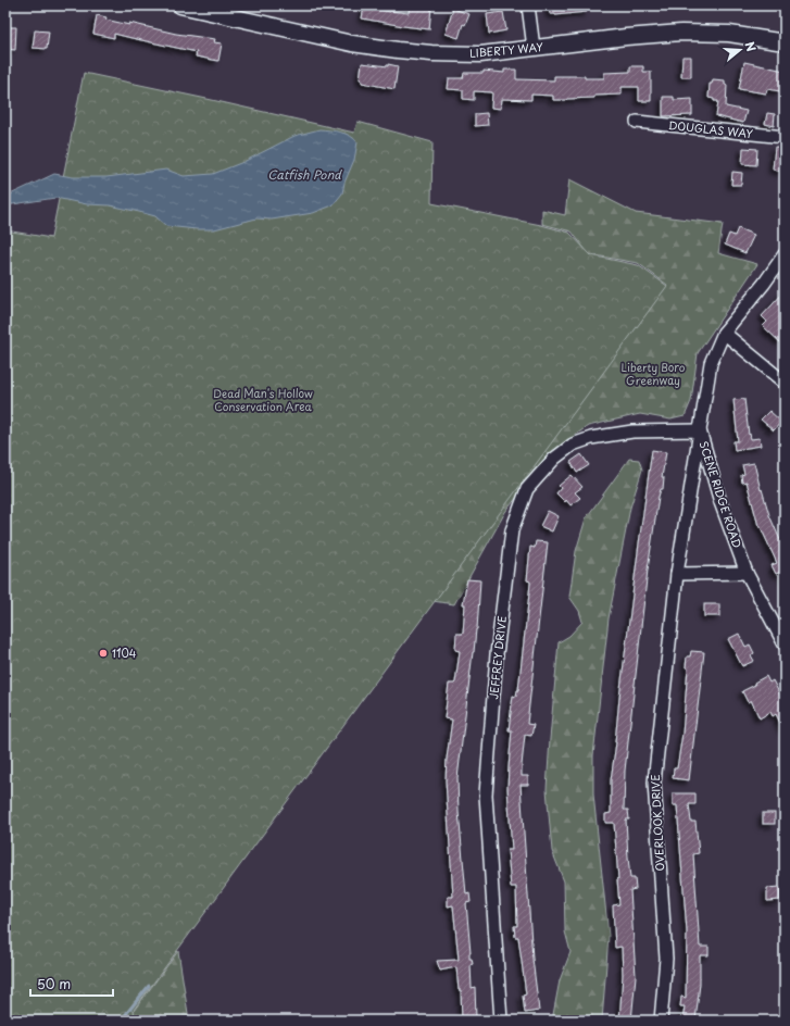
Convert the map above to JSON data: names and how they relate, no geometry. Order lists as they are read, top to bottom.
{
  "streets": {
    "street": [
      "LIBERTY WAY",
      "DOUGLAS WAY",
      "SCENE RIDGE ROAD",
      "JEFFREY DRIVE",
      "OVERLOOK DRIVE"
    ]
  },
  "crossings": [
    ["SCENE RIDGE ROAD", "JEFFREY DRIVE"],
    ["SCENE RIDGE ROAD", "OVERLOOK DRIVE"],
    ["JEFFREY DRIVE", "OVERLOOK DRIVE"]
  ],
  "water": ["Catfish Pond"],
  "parks": ["Liberty Boro Greenway", "Dead Man's Hollow Conservation Area"],
  "places": ["1104"],
  "scale_bar": "50 m",
  "north": "right"
}
